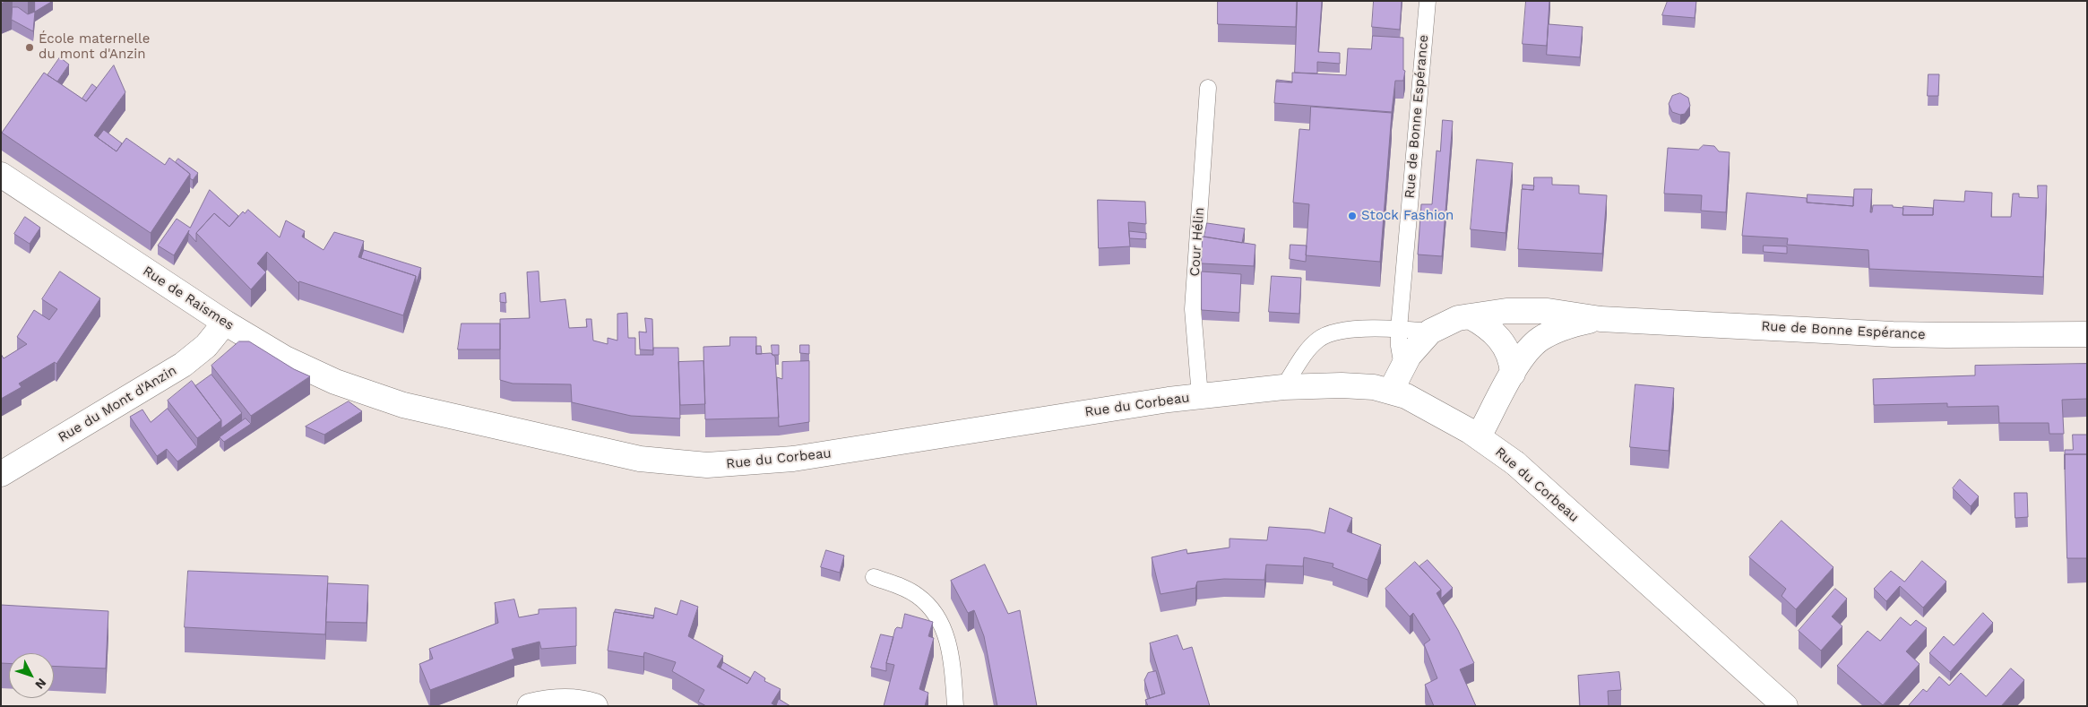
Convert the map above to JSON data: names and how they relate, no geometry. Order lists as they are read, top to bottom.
{
  "streets": {
    "street": [
      "Rue de Bonne Espérance",
      "Rue de Raismes",
      "Rue du Mont d'Anzin",
      "Rue du Corbeau"
    ],
    "lane": ["Cour Hélin"]
  },
  "crossings": [
    ["Rue de Bonne Espérance", "Rue du Corbeau"],
    ["Cour Hélin", "Rue du Corbeau"],
    ["Rue de Raismes", "Rue du Mont d'Anzin"],
    ["Rue de Raismes", "Rue du Corbeau"]
  ],
  "places": ["École maternelle du mont d'Anzin", "Stock Fashion"],
  "north": "bottom right"
}
